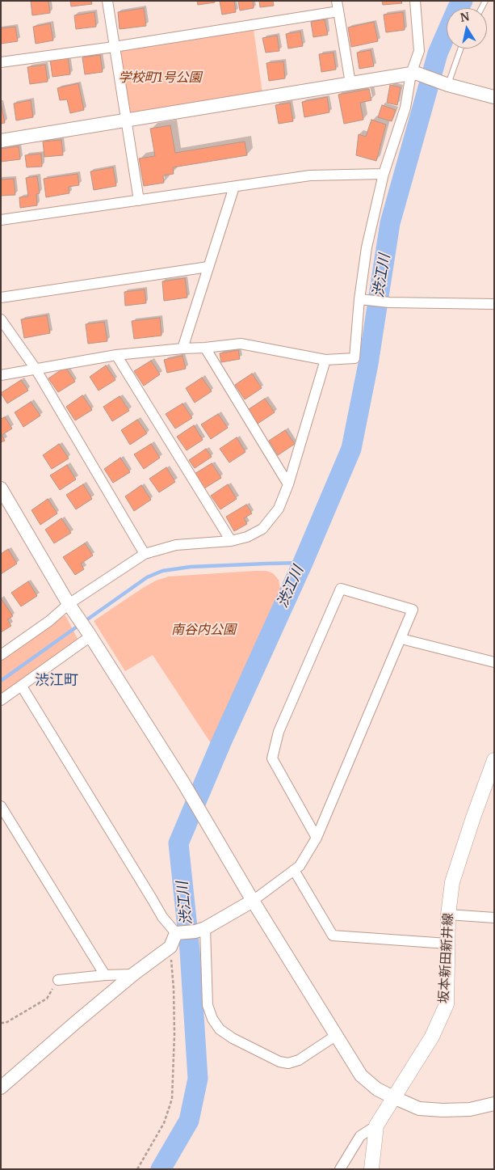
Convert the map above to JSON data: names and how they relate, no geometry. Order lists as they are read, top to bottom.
{
  "streets": {
    "main road": ["坂本新田新井線"]
  },
  "districts": ["渋江町"],
  "water": ["渋江川"],
  "parks": ["学校町1号公園", "南谷内公園"],
  "north": "top"
}
